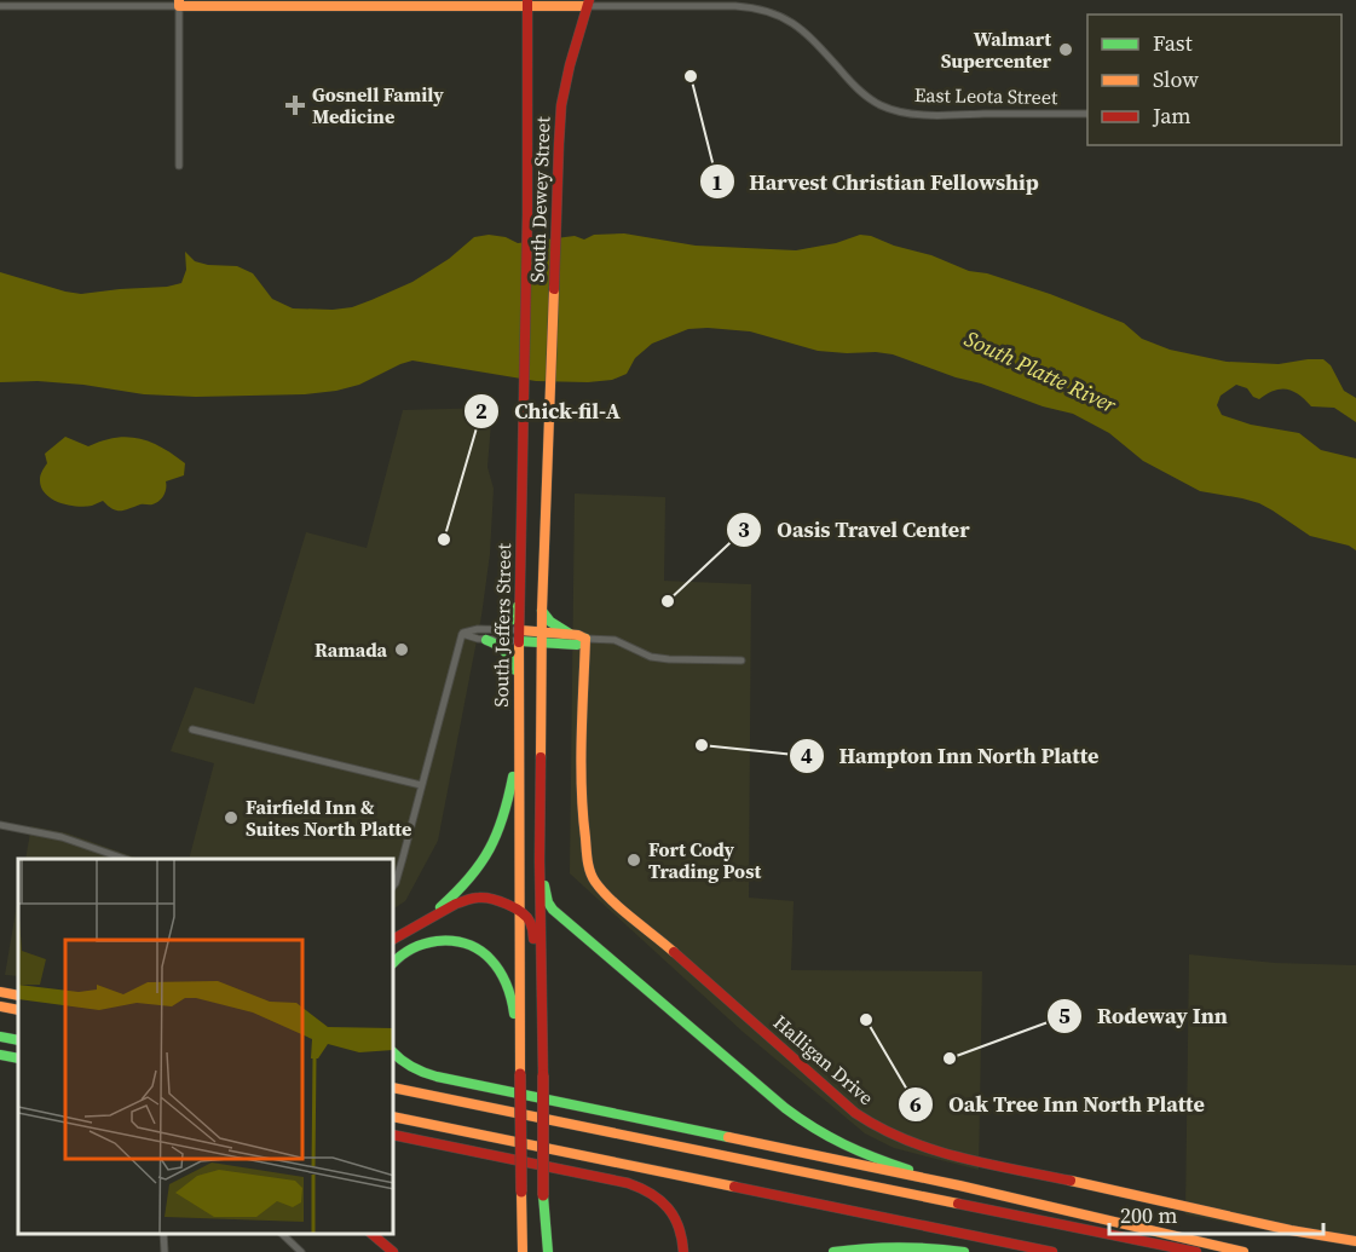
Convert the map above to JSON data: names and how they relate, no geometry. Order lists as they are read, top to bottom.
{
  "streets": {
    "main road": [
      "East Leota Street",
      "South Dewey Street",
      "South Jeffers Street",
      "Halligan Drive"
    ]
  },
  "crossings": [
    ["East Leota Street", "South Dewey Street"],
    ["East Leota Street", "South Jeffers Street"],
    ["South Dewey Street", "South Jeffers Street"]
  ],
  "water": ["South Platte River"],
  "places": {
    "other": [
      "Walmart Supercenter",
      "Harvest Christian Fellowship",
      "Chick-fil-A",
      "Oasis Travel Center",
      "Ramada",
      "Hampton Inn North Platte",
      "Fairfield Inn & Suites North Platte",
      "Fort Cody Trading Post",
      "Oak Tree Inn North Platte",
      "Rodeway Inn"
    ],
    "health": ["Gosnell Family Medicine"]
  },
  "legend": ["Fast", "Slow", "Jam"],
  "scale_bar": "200 m"
}
